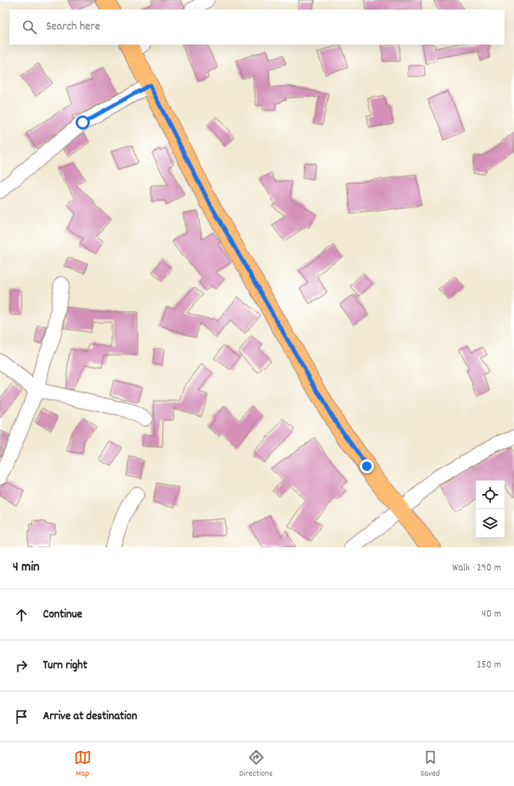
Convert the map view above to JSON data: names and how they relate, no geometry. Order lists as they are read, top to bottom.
{
  "page": {
    "search": "Search here",
    "heading": ["4 min", "Walk · 290 m"],
    "list": [
      ["Continue", "40 m"],
      ["Turn right", "250 m"],
      "Arrive at destination"
    ],
    "nav": ["Map", "Directions", "Saved"]
  }
}
